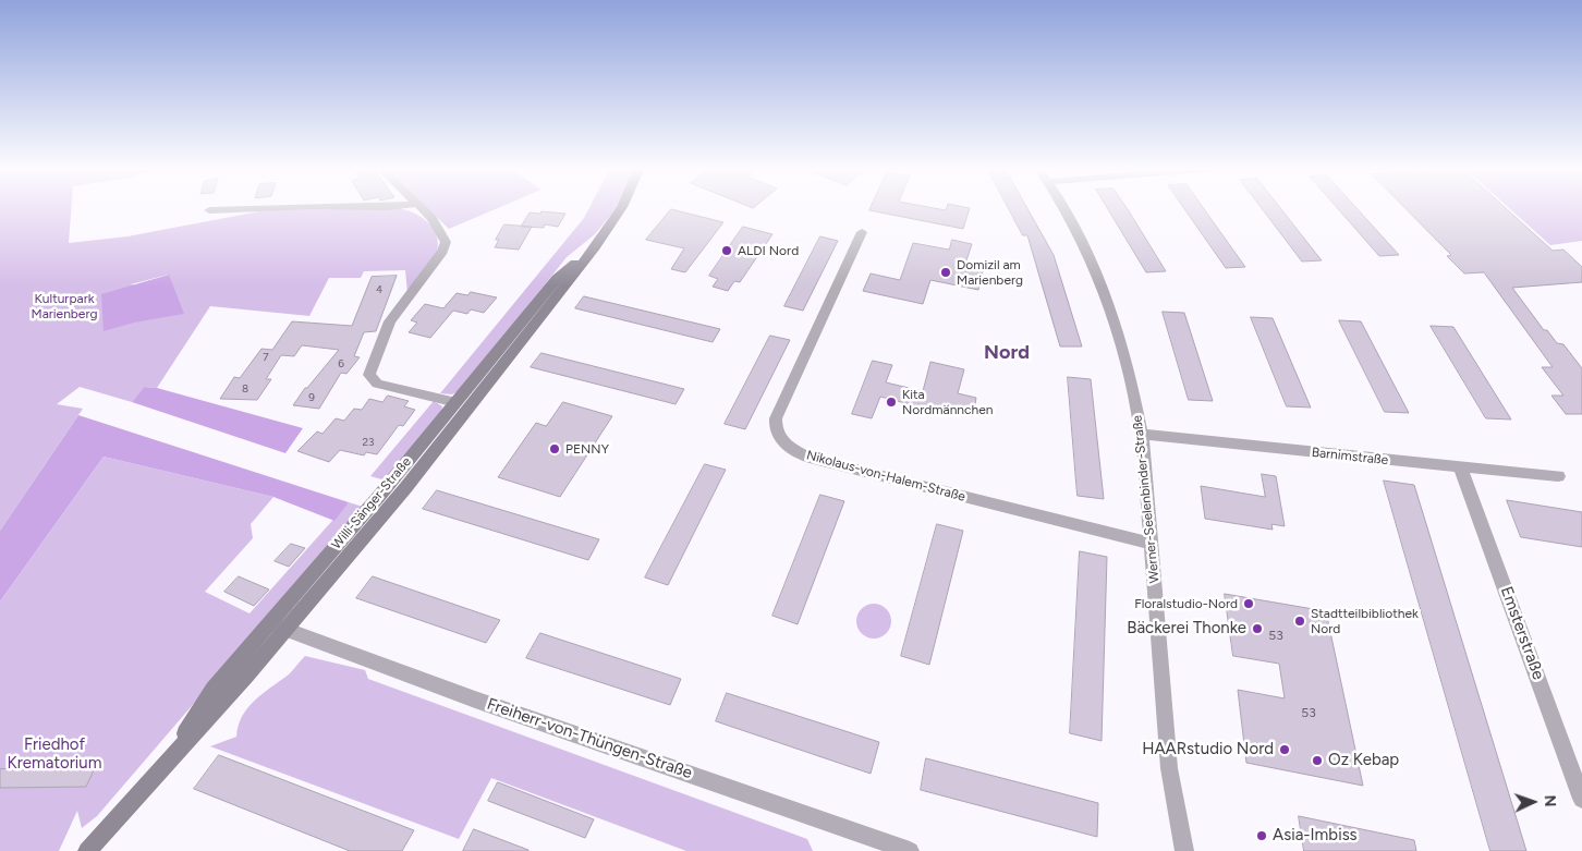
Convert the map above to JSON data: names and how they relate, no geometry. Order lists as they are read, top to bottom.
{
  "streets": {
    "main road": ["Willi-Sänger-Straße"],
    "street": [
      "Barnimstraße",
      "Nikolaus-von-Halem-Straße",
      "Werner-Seelenbinder-Straße",
      "Emsterstraße",
      "Freiherr-von-Thüngen-Straße"
    ]
  },
  "crossings": [
    ["Barnimstraße", "Werner-Seelenbinder-Straße"],
    ["Barnimstraße", "Emsterstraße"],
    ["Nikolaus-von-Halem-Straße", "Werner-Seelenbinder-Straße"],
    ["Willi-Sänger-Straße", "Freiherr-von-Thüngen-Straße"]
  ],
  "districts": ["Nord"],
  "parks": ["Kulturpark Marienberg", "Friedhof Krematorium"],
  "places": [
    "ALDI Nord",
    "Domizil am Marienberg",
    "Kita Nordmännchen",
    "PENNY",
    "Floralstudio-Nord",
    "Stadtteilbibliothek Nord",
    "Bäckerei Thonke",
    "HAARstudio Nord",
    "Oz Kebap",
    "Asia-Imbiss"
  ],
  "house_numbers": [
    "4",
    "7",
    "6",
    "8",
    "9",
    "23",
    "53",
    "53"
  ],
  "north": "right"
}
